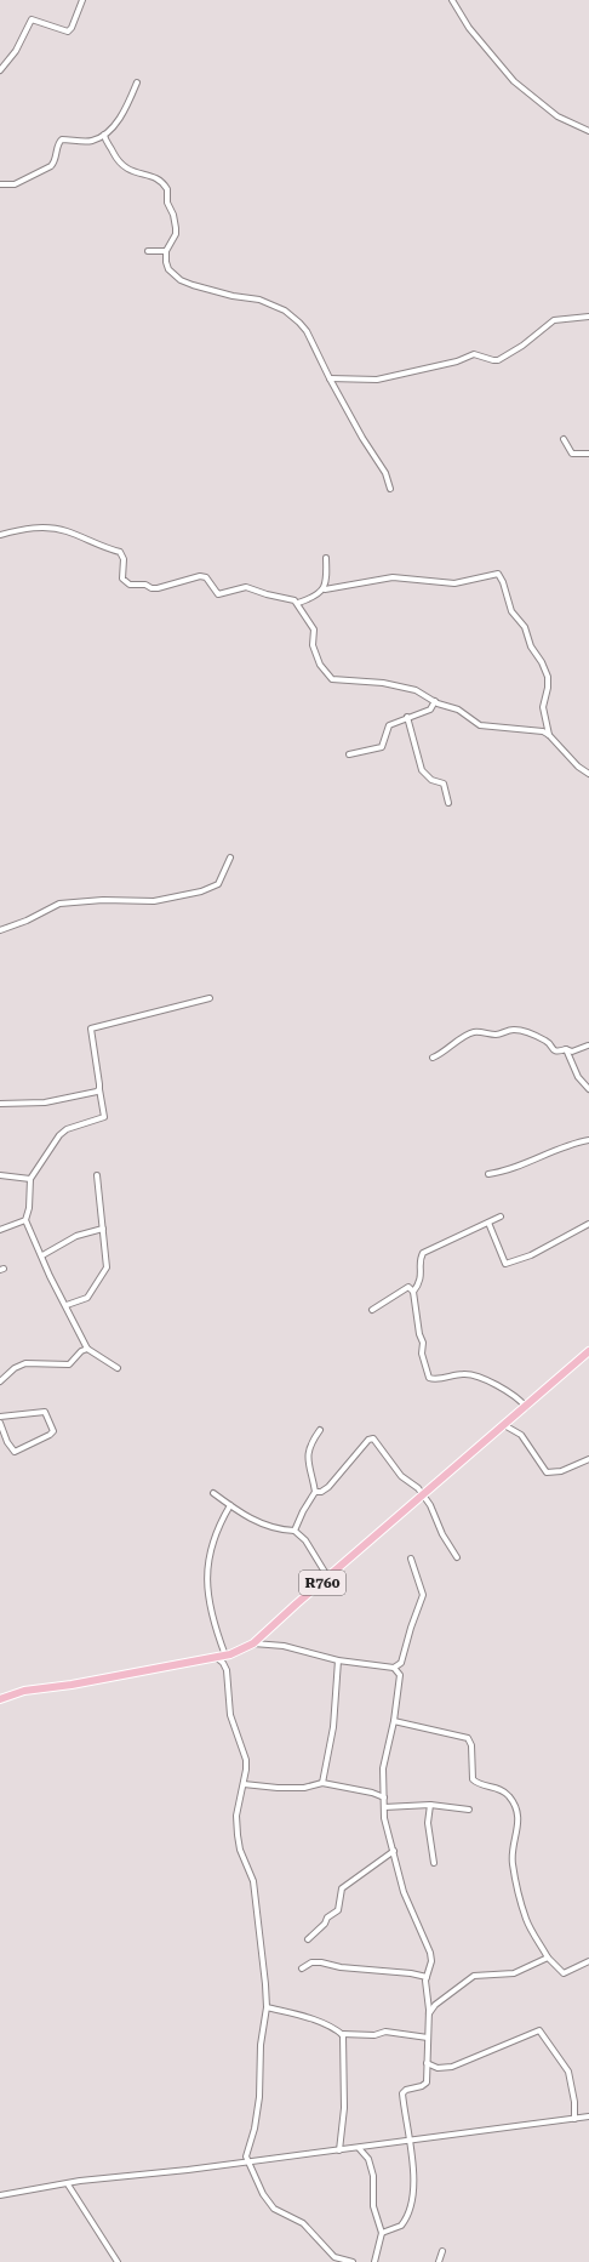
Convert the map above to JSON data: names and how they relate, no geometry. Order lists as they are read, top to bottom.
{
  "streets": {
    "main road": ["R760"]
  }
}
